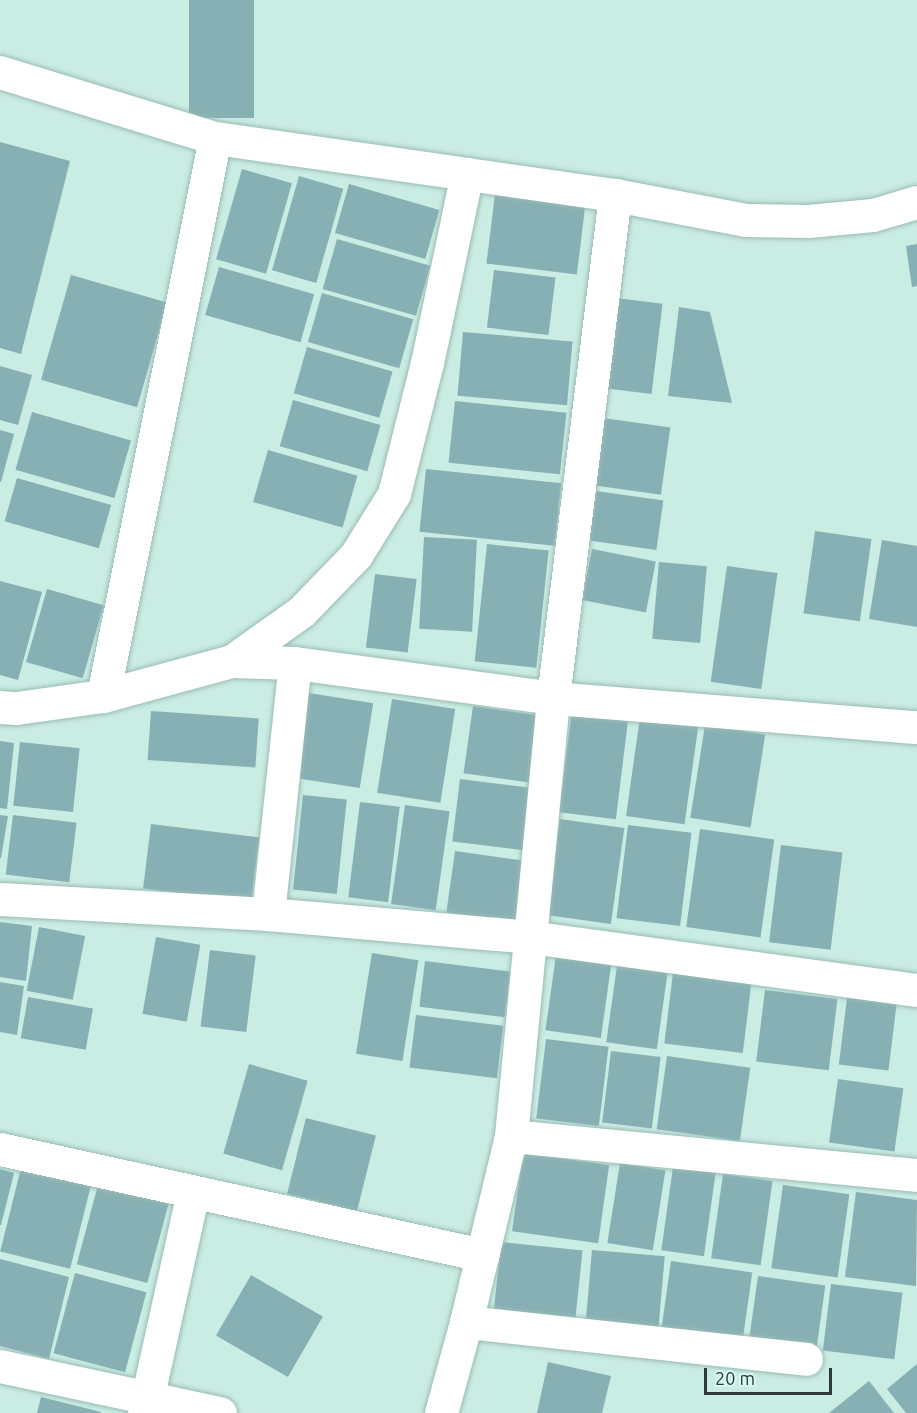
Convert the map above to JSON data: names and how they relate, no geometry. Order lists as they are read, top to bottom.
{
  "scale_bar": "20 m"
}
